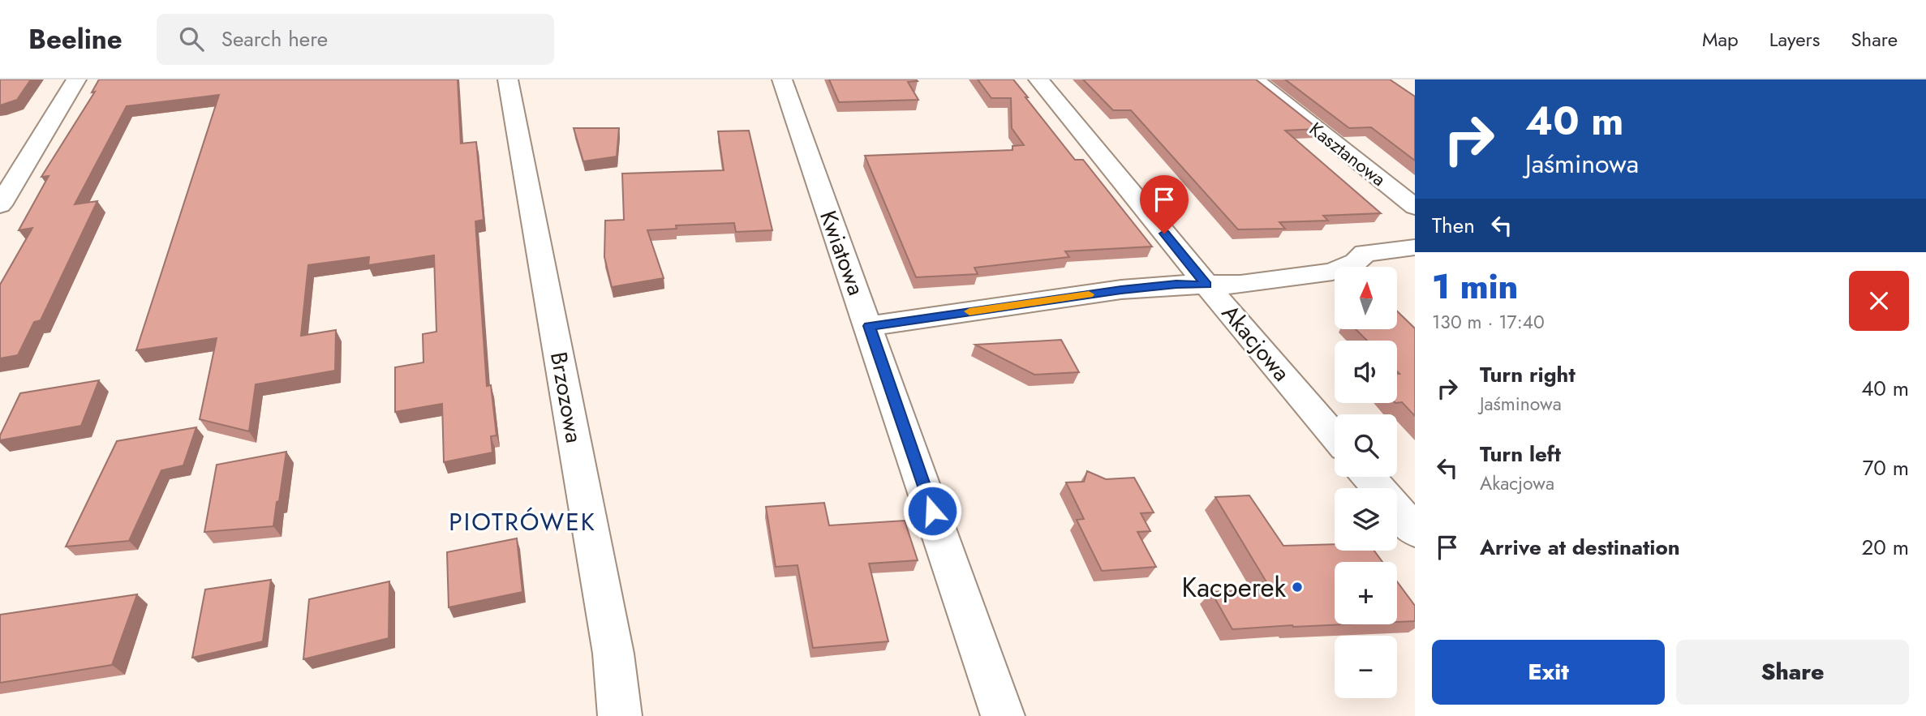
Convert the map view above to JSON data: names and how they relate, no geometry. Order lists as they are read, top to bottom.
{
  "streets": {
    "street": [
      "Kasztanowa",
      "Kwiatowa",
      "Akacjowa",
      "Brzozowa"
    ]
  },
  "districts": ["PIOTRÓWEK"],
  "places": ["Kacperek"],
  "north": "top",
  "page": {
    "header": "Beeline",
    "search": "Search here",
    "nav": ["Map", "Layers", "Share"],
    "turn": ["40 m", "Jaśminowa"],
    "then": "Then",
    "heading": ["1 min", "130 m · 17:40"],
    "map_buttons": ["+", "−"],
    "list": [
      {
        "name": "Turn right",
        "note": "Jaśminowa",
        "value": "40 m"
      },
      {
        "name": "Turn left",
        "note": "Akacjowa",
        "value": "70 m"
      },
      {
        "name": "Arrive at destination",
        "value": "20 m"
      }
    ],
    "buttons": ["Exit", "Share"]
  }
}
